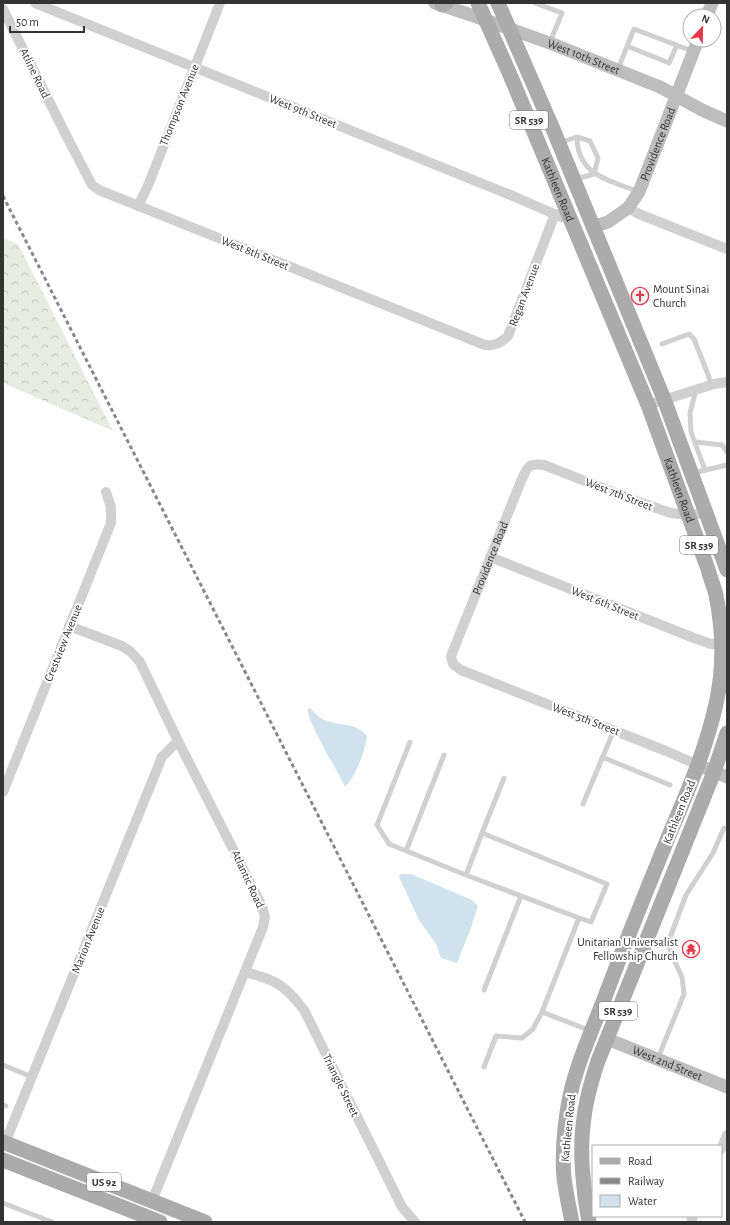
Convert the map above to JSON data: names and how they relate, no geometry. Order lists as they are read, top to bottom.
{
  "streets": {
    "main road": ["SR 539", "Kathleen Road", "US 92"],
    "street": [
      "West 10th Street",
      "Atline Road",
      "Thompson Avenue",
      "West 9th Street",
      "Providence Road",
      "West 8th Street",
      "Regan Avenue",
      "West 7th Street",
      "West 6th Street",
      "Crestview Avenue",
      "West 5th Street",
      "Atlantic Road",
      "Marion Avenue",
      "West 2nd Street",
      "Triangle Street"
    ]
  },
  "crossings": [
    ["West 10th Street", "Providence Road"],
    ["West 10th Street", "Kathleen Road"],
    ["Atline Road", "West 8th Street"],
    ["Thompson Avenue", "West 9th Street"],
    ["Thompson Avenue", "West 8th Street"],
    ["West 9th Street", "Kathleen Road"],
    ["West 9th Street", "Regan Avenue"],
    ["Providence Road", "Kathleen Road"],
    ["Providence Road", "West 7th Street"],
    ["Providence Road", "West 6th Street"],
    ["Providence Road", "West 5th Street"],
    ["Kathleen Road", "West 7th Street"],
    ["Kathleen Road", "West 6th Street"],
    ["Kathleen Road", "West 5th Street"],
    ["Kathleen Road", "West 2nd Street"],
    ["West 8th Street", "Regan Avenue"],
    ["Crestview Avenue", "Atlantic Road"],
    ["Atlantic Road", "Marion Avenue"],
    ["Atlantic Road", "Triangle Street"],
    ["Atlantic Road", "US 92"],
    ["Marion Avenue", "US 92"]
  ],
  "places": {
    "church": ["Mount Sinai Church"],
    "temple": ["Unitarian Universalist Fellowship Church"]
  },
  "legend": ["Road", "Railway", "Water"],
  "scale_bar": "50 m",
  "north": "top"
}
